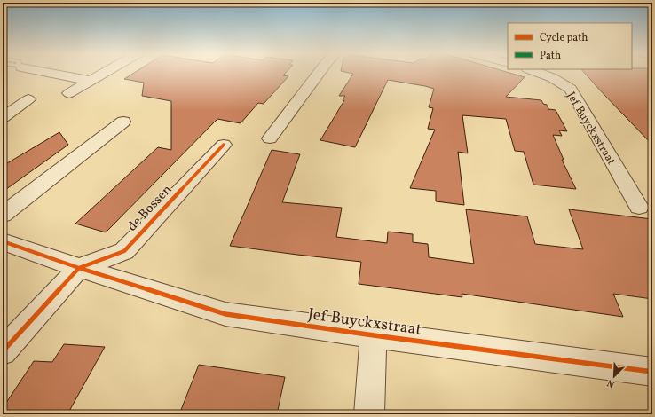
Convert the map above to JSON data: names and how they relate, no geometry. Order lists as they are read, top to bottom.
{
  "streets": {
    "street": ["Jef Buyckxstraat", "de Bossen"]
  },
  "crossings": [
    ["Jef Buyckxstraat", "de Bossen"]
  ],
  "legend": ["Cycle path", "Path"],
  "north": "bottom left"
}
